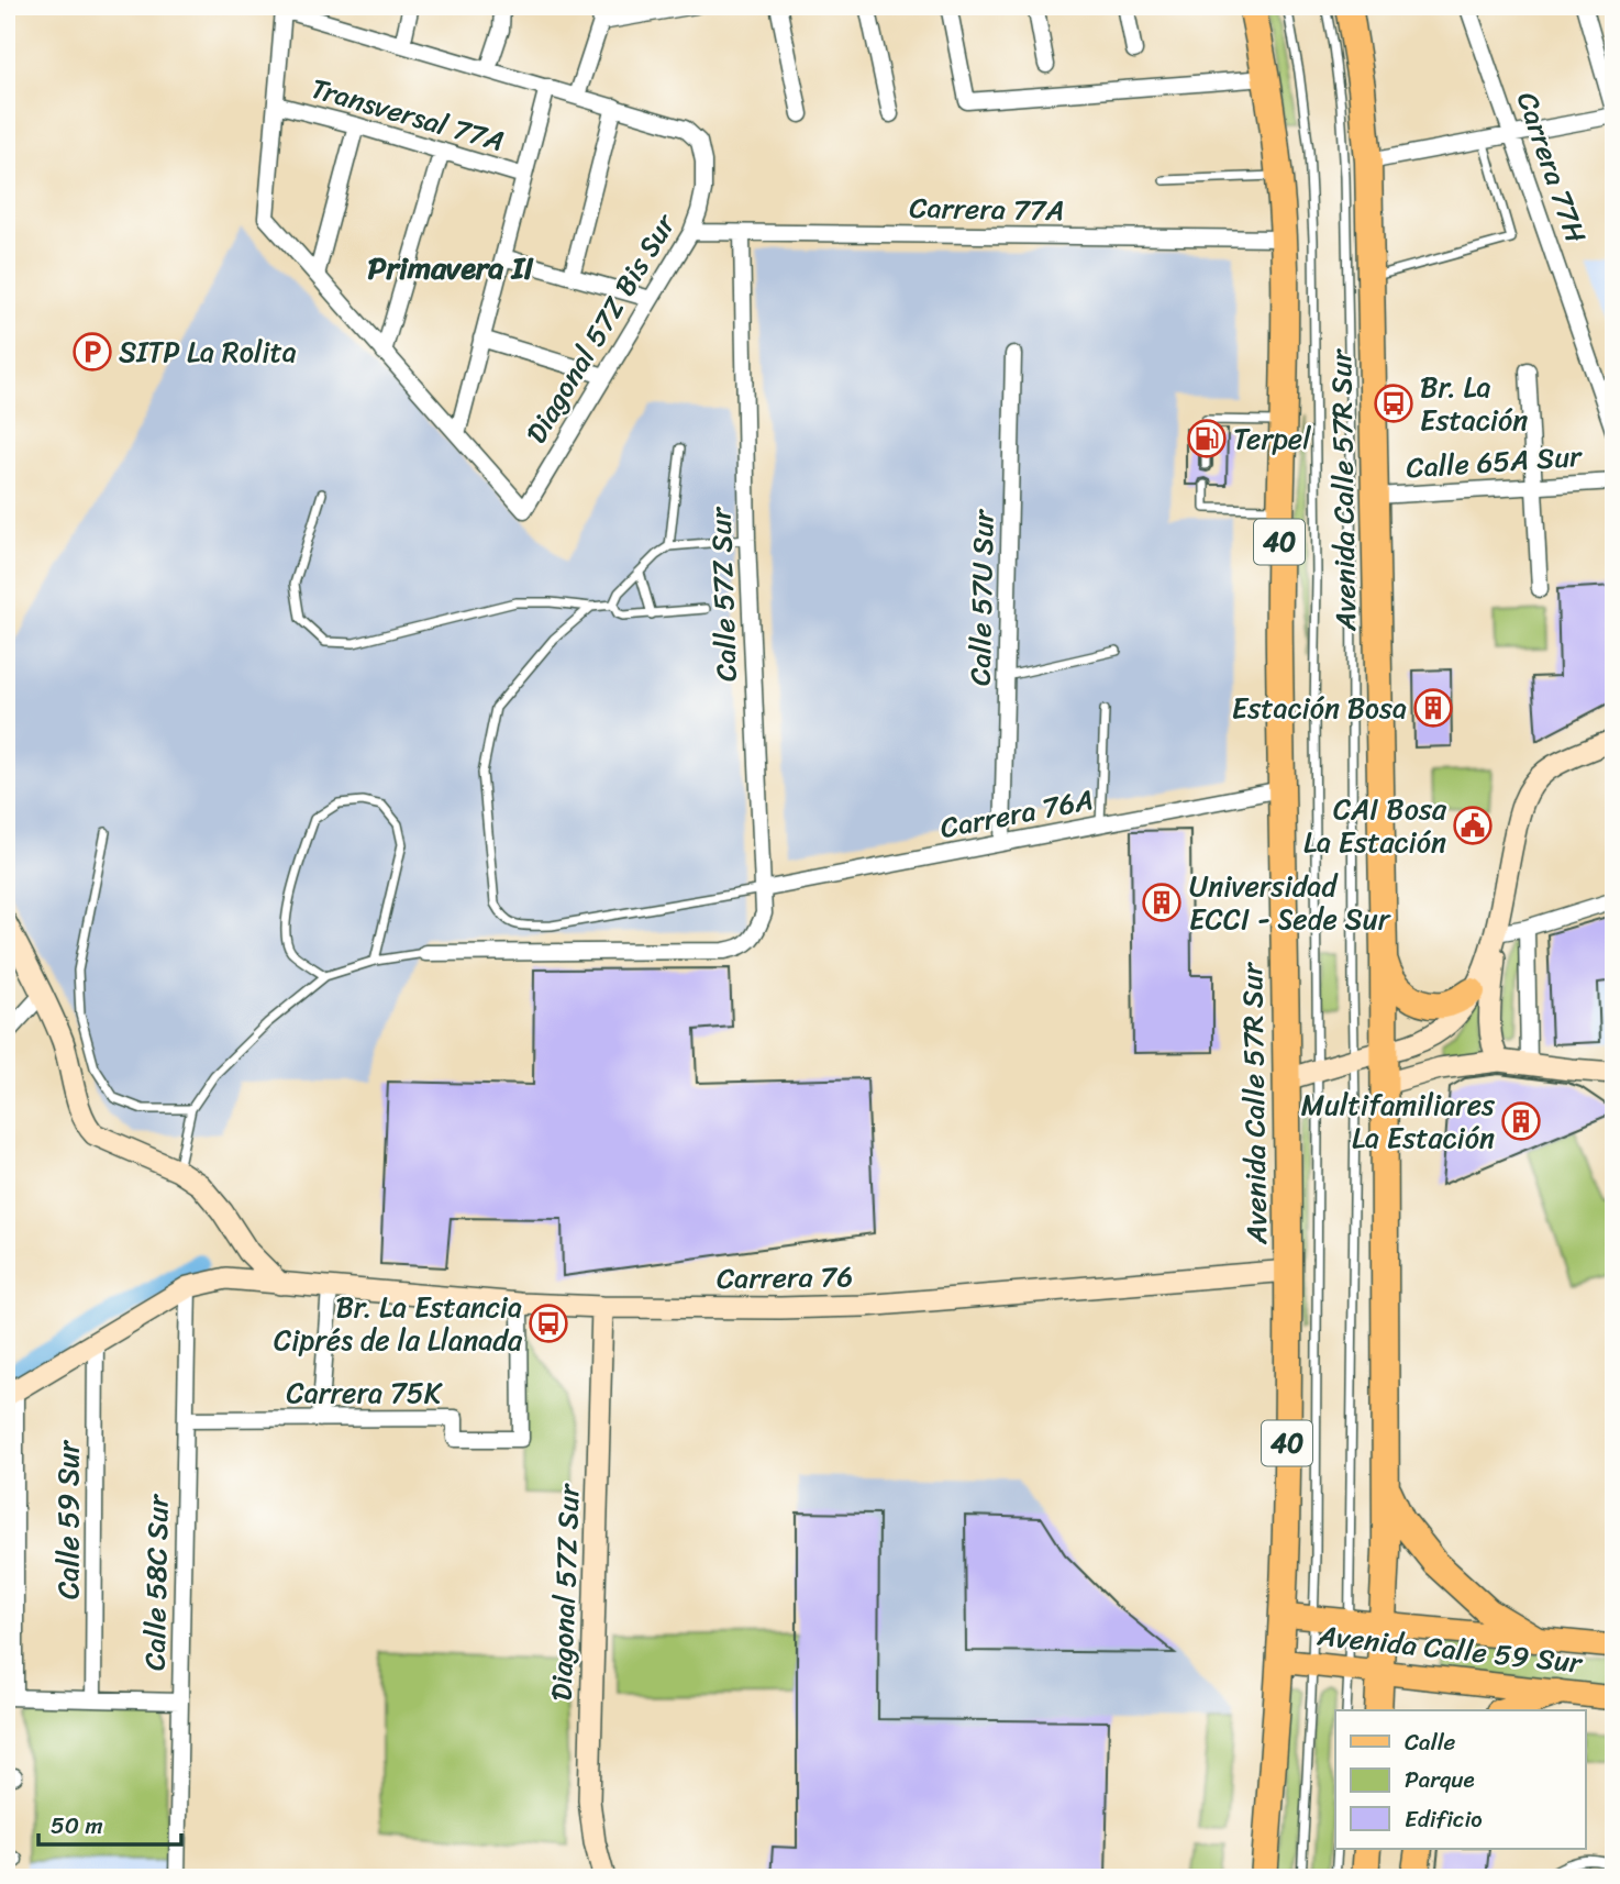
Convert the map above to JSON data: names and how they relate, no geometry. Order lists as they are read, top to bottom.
{
  "streets": {
    "highway": ["Avenida Calle 57R Sur", "40"],
    "main road": ["Avenida Calle 59 Sur"],
    "street": [
      "Transversal 77A",
      "Carrera 77H",
      "Carrera 77A",
      "Diagonal 57Z Bis Sur",
      "Calle 65A Sur",
      "Calle 57Z Sur",
      "Calle 57U Sur",
      "Carrera 76A",
      "Carrera 76",
      "Carrera 75K",
      "Calle 59 Sur",
      "Calle 58C Sur",
      "Diagonal 57Z Sur"
    ]
  },
  "crossings": [
    ["Carrera 77A", "Diagonal 57Z Bis Sur"],
    ["Carrera 77A", "Avenida Calle 57R Sur"],
    ["Carrera 77A", "Calle 57Z Sur"],
    ["Calle 65A Sur", "Avenida Calle 57R Sur"],
    ["Avenida Calle 57R Sur", "Carrera 76A"],
    ["Avenida Calle 57R Sur", "Carrera 76"],
    ["Avenida Calle 57R Sur", "Avenida Calle 59 Sur"],
    ["Calle 57Z Sur", "Carrera 76A"],
    ["Calle 57U Sur", "Carrera 76A"],
    ["Carrera 76", "Carrera 75K"],
    ["Carrera 76", "Calle 59 Sur"],
    ["Carrera 76", "Calle 58C Sur"],
    ["Carrera 76", "Diagonal 57Z Sur"],
    ["Carrera 75K", "Calle 58C Sur"]
  ],
  "districts": ["Primavera II"],
  "places": {
    "parking": ["SITP La Rolita"],
    "bus stop": ["Br. La Estación", "Br. La Estancia Ciprés de la Llanada"],
    "fuel station": ["Terpel"],
    "building": ["Estación Bosa", "Universidad ECCI - Sede Sur", "Multifamiliares La Estación"],
    "public building": ["CAI Bosa La Estación"]
  },
  "legend": ["Calle", "Parque", "Edificio"],
  "scale_bar": "50 m"
}
